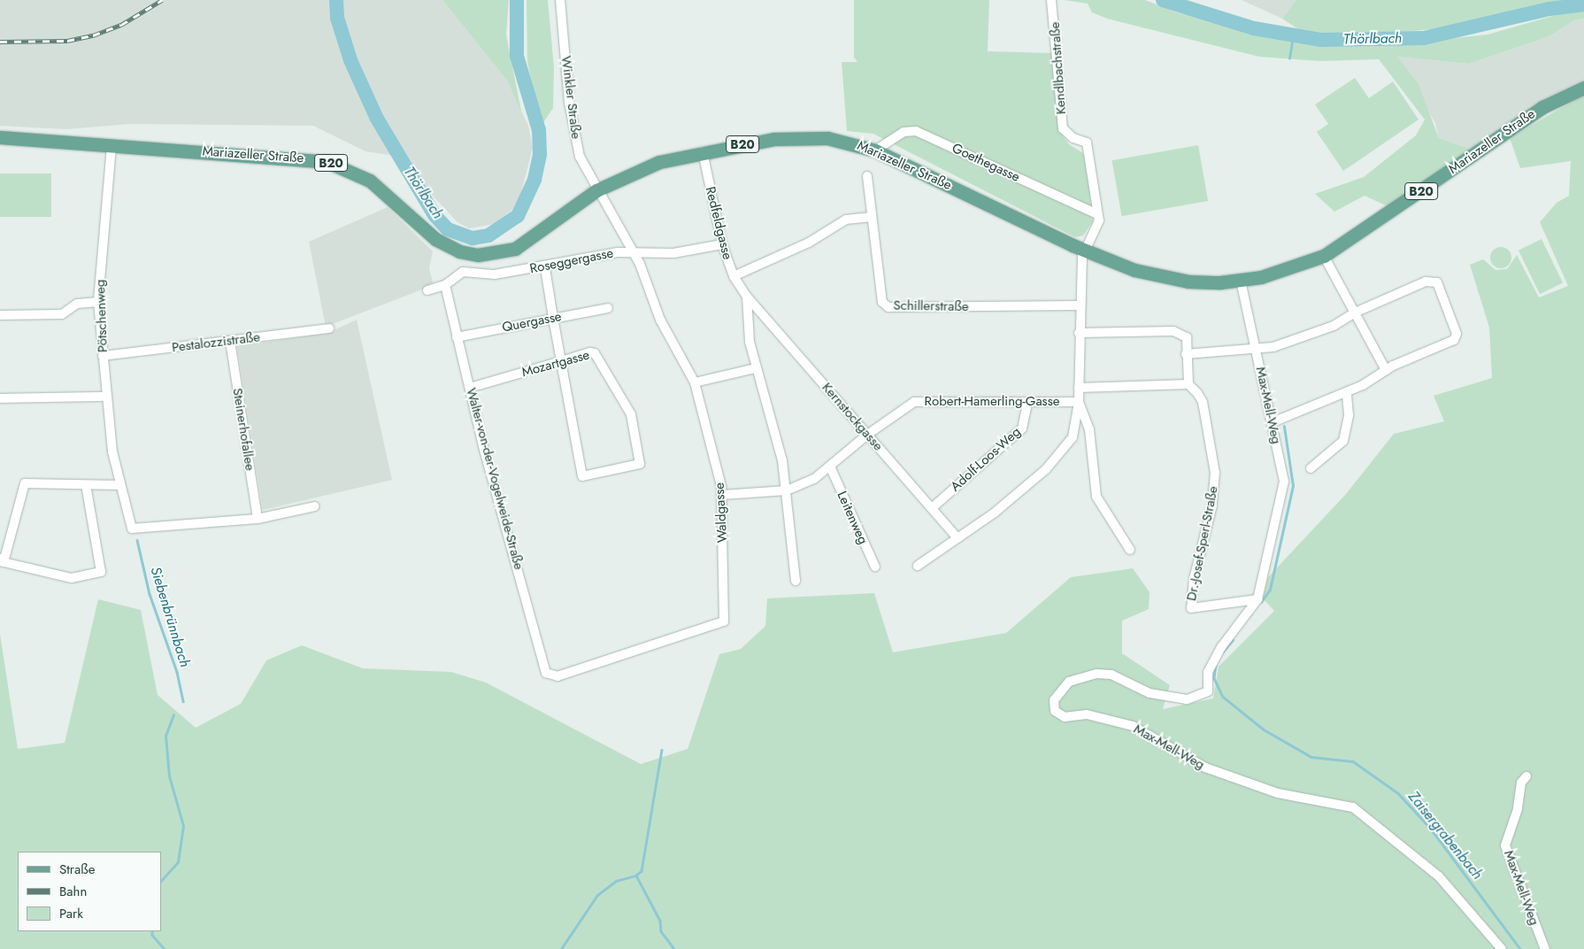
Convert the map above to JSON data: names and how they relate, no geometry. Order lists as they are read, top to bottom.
{
  "streets": {
    "main road": ["Mariazeller Straße", "B20"],
    "street": [
      "Kendlbachstraße",
      "Winkler Straße",
      "Goethegasse",
      "Redfeldgasse",
      "Roseggergasse",
      "Schillerstraße",
      "Pötschenweg",
      "Quergasse",
      "Pestalozzistraße",
      "Mozartgasse",
      "Robert-Hamerling-Gasse",
      "Max-Mell-Weg",
      "Kernstockgasse",
      "Steinerhofallee",
      "Adolf-Loos-Weg",
      "Walter-von-der-Vogelweide-Straße",
      "Waldgasse",
      "Leitenweg",
      "Dr.-Josef-Sperl-Straße"
    ]
  },
  "crossings": [
    ["Kendlbachstraße", "Mariazeller Straße"],
    ["Kendlbachstraße", "Goethegasse"],
    ["Kendlbachstraße", "Schillerstraße"],
    ["Kendlbachstraße", "Robert-Hamerling-Gasse"],
    ["Winkler Straße", "Mariazeller Straße"],
    ["Winkler Straße", "Waldgasse"],
    ["Mariazeller Straße", "Goethegasse"],
    ["Mariazeller Straße", "Redfeldgasse"],
    ["Mariazeller Straße", "Pötschenweg"],
    ["Mariazeller Straße", "Max-Mell-Weg"],
    ["Mariazeller Straße", "Waldgasse"],
    ["Redfeldgasse", "Roseggergasse"],
    ["Redfeldgasse", "Robert-Hamerling-Gasse"],
    ["Redfeldgasse", "Kernstockgasse"],
    ["Roseggergasse", "Walter-von-der-Vogelweide-Straße"],
    ["Roseggergasse", "Waldgasse"],
    ["Pötschenweg", "Pestalozzistraße"],
    ["Pötschenweg", "Steinerhofallee"],
    ["Quergasse", "Walter-von-der-Vogelweide-Straße"],
    ["Pestalozzistraße", "Steinerhofallee"],
    ["Mozartgasse", "Walter-von-der-Vogelweide-Straße"],
    ["Robert-Hamerling-Gasse", "Kernstockgasse"],
    ["Robert-Hamerling-Gasse", "Adolf-Loos-Weg"],
    ["Robert-Hamerling-Gasse", "Waldgasse"],
    ["Robert-Hamerling-Gasse", "Leitenweg"],
    ["Max-Mell-Weg", "Dr.-Josef-Sperl-Straße"],
    ["Kernstockgasse", "Adolf-Loos-Weg"],
    ["Walter-von-der-Vogelweide-Straße", "Waldgasse"]
  ],
  "water": ["Thörlbach", "Siebenbrünnbach", "Zaisergrabenbach"],
  "legend": ["Straße", "Bahn", "Park"]
}
